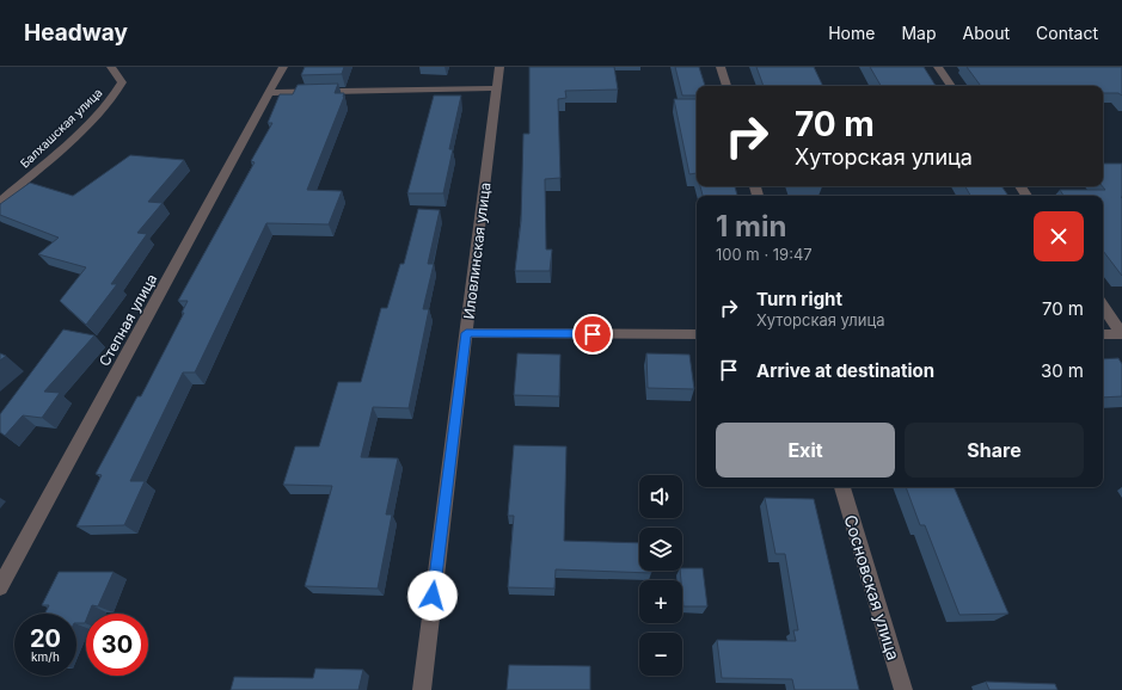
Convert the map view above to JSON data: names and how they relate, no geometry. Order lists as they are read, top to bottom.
{
  "streets": {
    "street": [
      "Балхашская улица",
      "Иловлинская улица",
      "Степная улица",
      "Сосновская улица"
    ]
  },
  "page": {
    "header": "Headway",
    "nav": [
      "Home",
      "Map",
      "About",
      "Contact"
    ],
    "turn": ["70 m", "Хуторская улица"],
    "heading": ["1 min", "100 m · 19:47"],
    "list": [
      {
        "name": "Turn right",
        "note": "Хуторская улица",
        "value": "70 m"
      },
      {
        "name": "Arrive at destination",
        "value": "30 m"
      }
    ],
    "buttons": ["Exit", "Share"],
    "map_buttons": ["+", "−"],
    "speed": "20 km/h",
    "limit": "30"
  }
}
